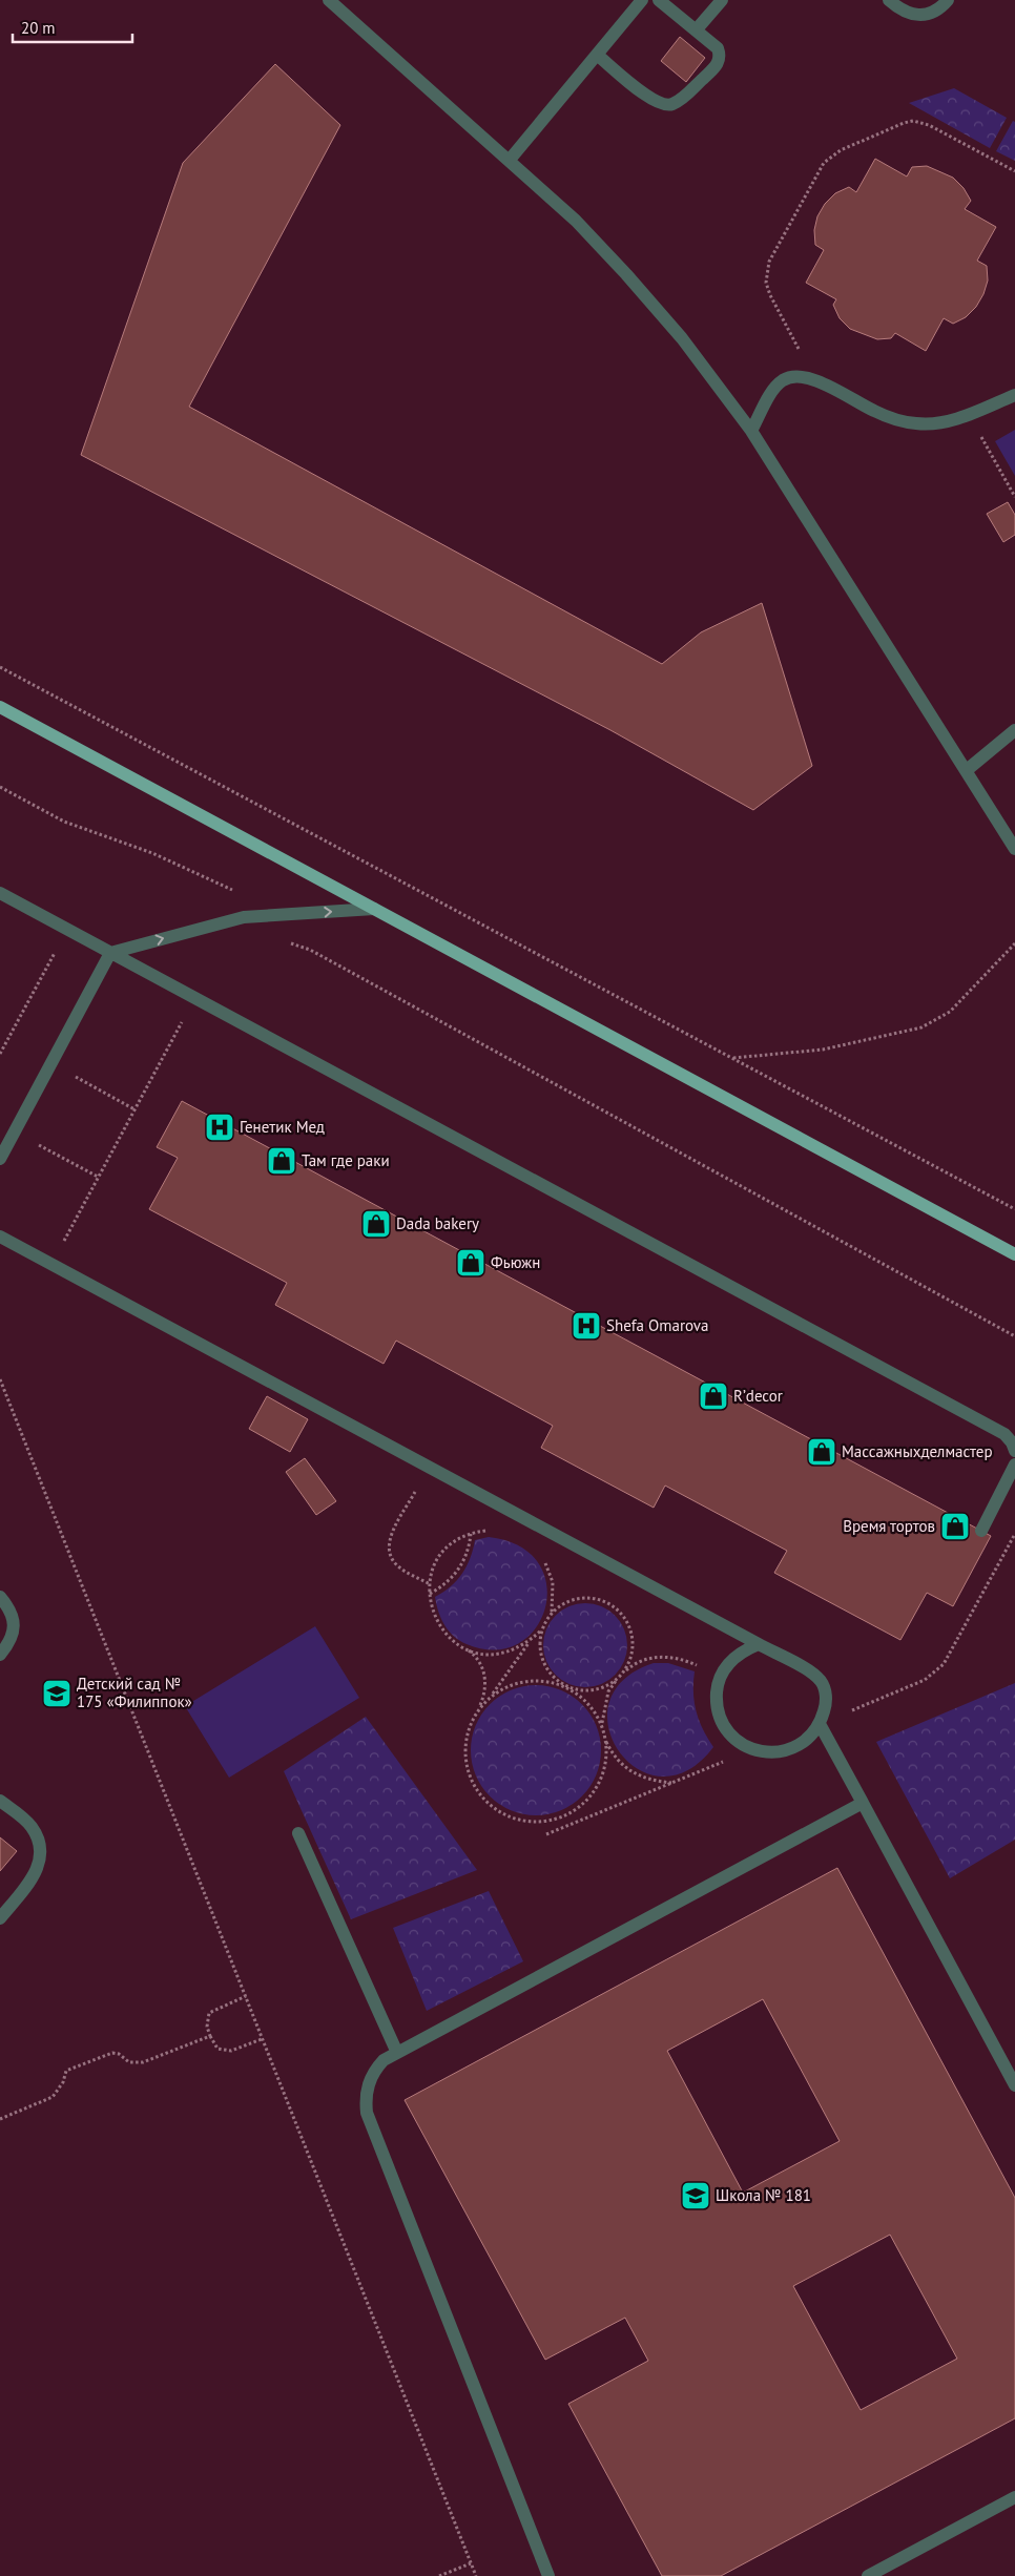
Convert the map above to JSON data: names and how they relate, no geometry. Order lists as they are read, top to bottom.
{
  "places": {
    "hospital": ["Генетик Мед", "Shefa Omarova"],
    "shop": [
      "Там где раки",
      "Dada bakery",
      "Фьюжн",
      "R’decor",
      "Массажныхделмастер",
      "Время тортов"
    ],
    "school or university": ["Детский сад № 175 «Филиппок»", "Школа № 181"]
  },
  "scale_bar": "20 m"
}
